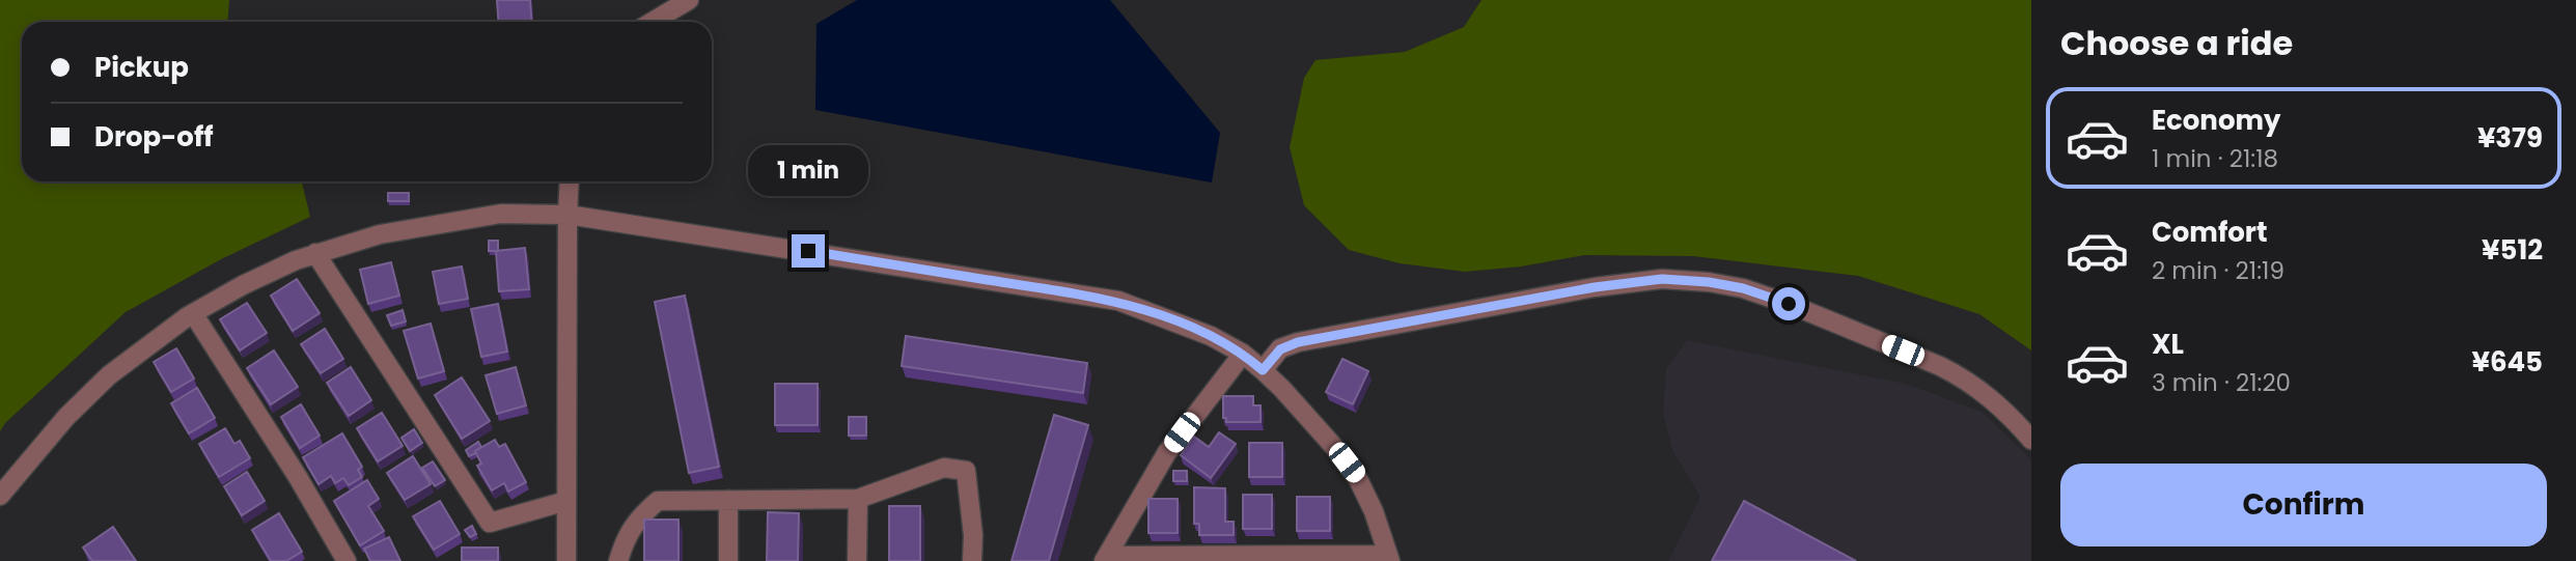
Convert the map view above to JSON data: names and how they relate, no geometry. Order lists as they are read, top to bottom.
{
  "page": {
    "heading": "Choose a ride",
    "banner": ["Pickup", "Drop-off"],
    "list": [
      {
        "name": "Economy",
        "note": "1 min · 21:18",
        "value": "¥379"
      },
      {
        "name": "Comfort",
        "note": "2 min · 21:19",
        "value": "¥512"
      },
      {
        "name": "XL",
        "note": "3 min · 21:20",
        "value": "¥645"
      }
    ],
    "bubble": "1 min",
    "buttons": "Confirm"
  }
}
